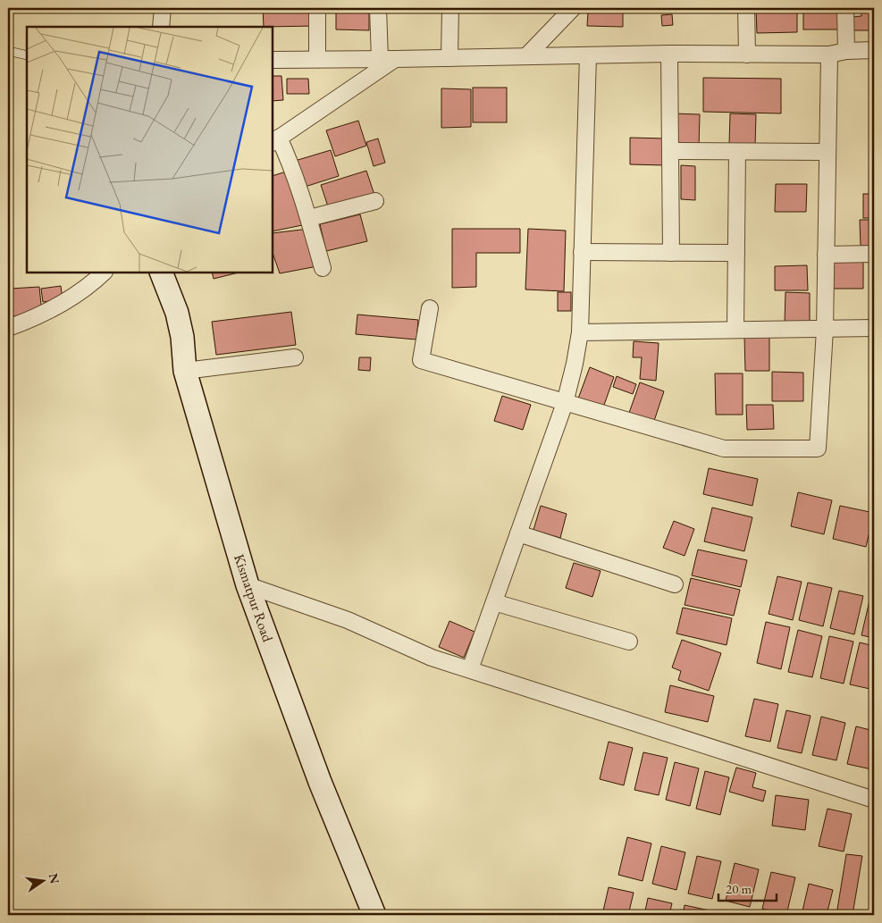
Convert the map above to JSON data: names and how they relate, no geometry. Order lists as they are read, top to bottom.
{
  "streets": {
    "street": ["Kismatpur Road"]
  },
  "scale_bar": "20 m",
  "north": "right"
}
